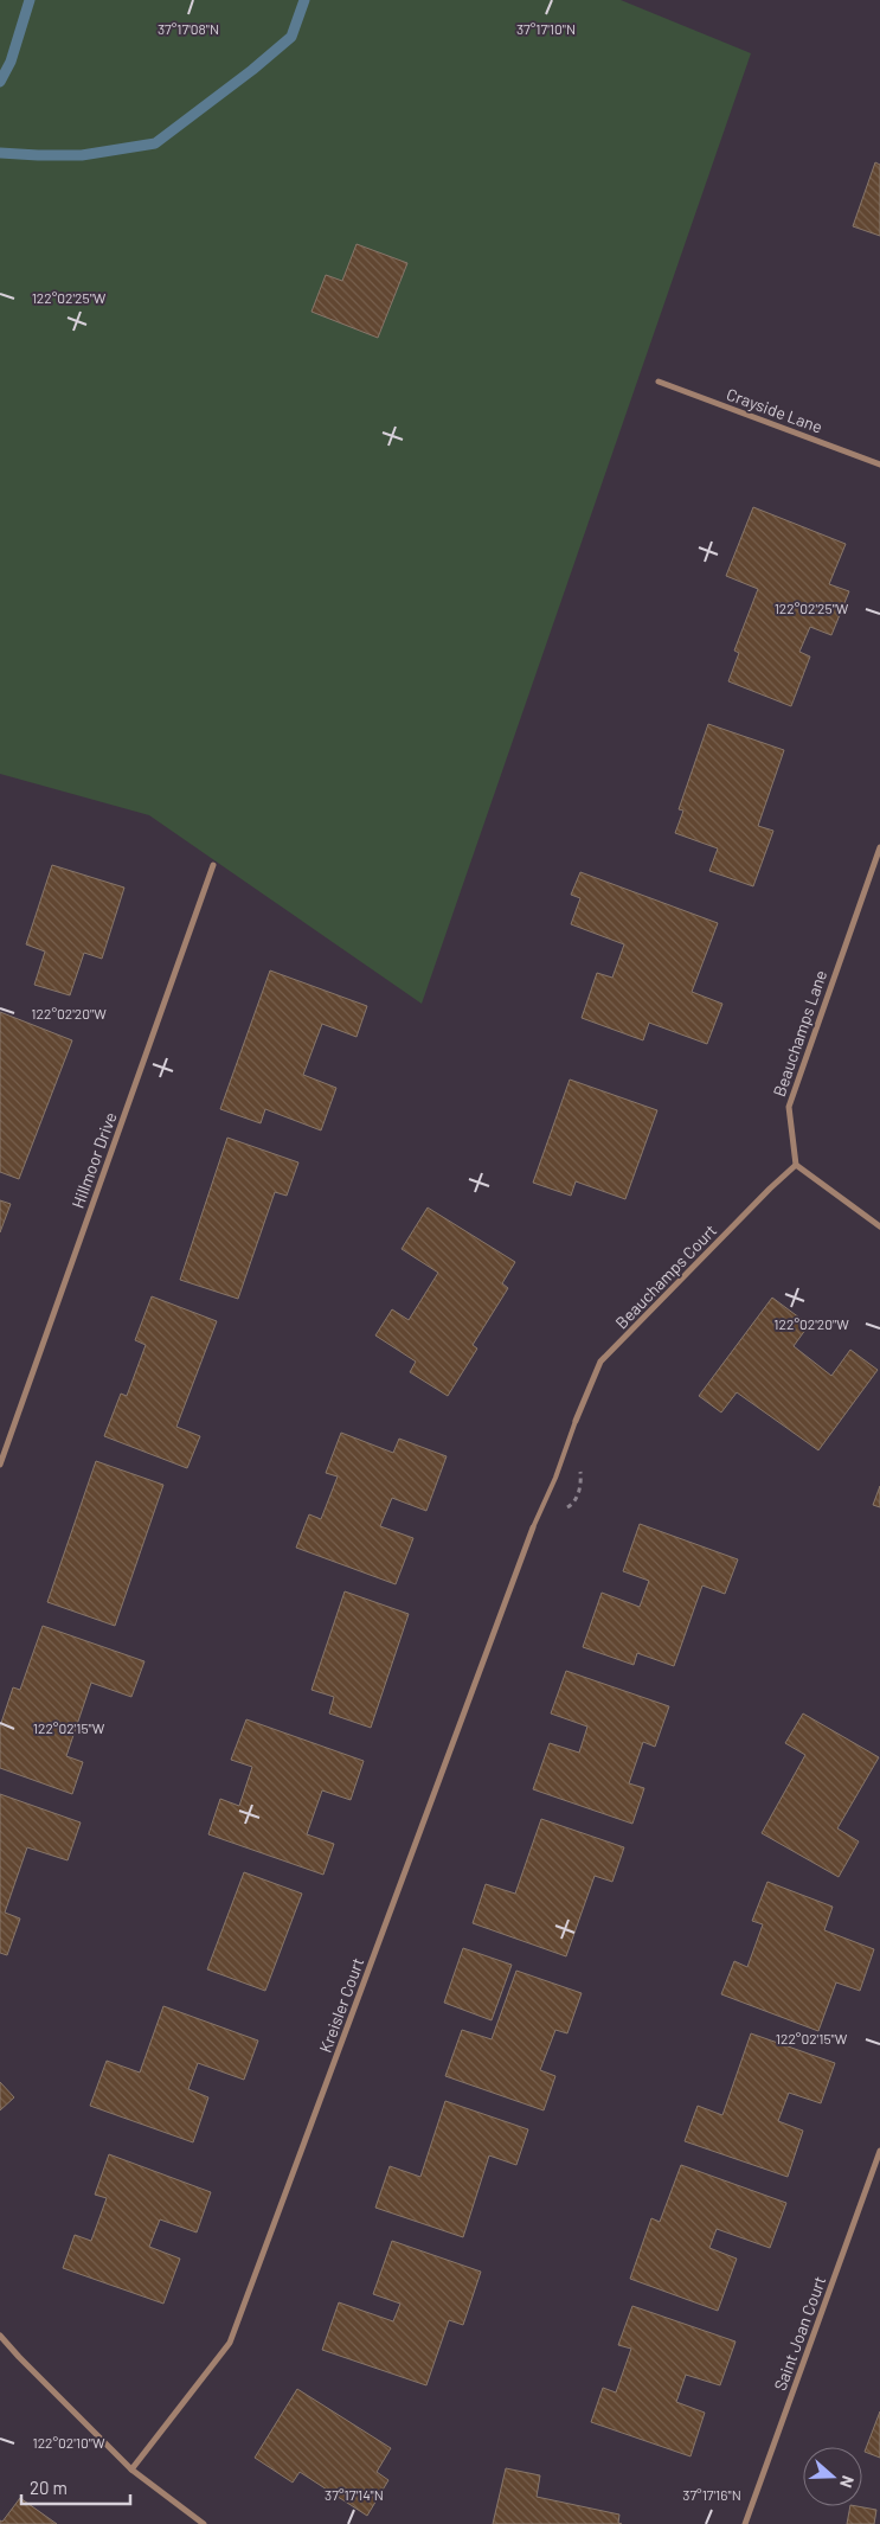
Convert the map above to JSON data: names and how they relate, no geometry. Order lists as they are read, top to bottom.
{
  "streets": {
    "street": [
      "Crayside Lane",
      "Beauchamps Lane",
      "Hillmoor Drive",
      "Beauchamps Court",
      "Kreisler Court",
      "Saint Joan Court"
    ]
  },
  "crossings": [
    ["Beauchamps Lane", "Beauchamps Court"]
  ],
  "scale_bar": "20 m",
  "north": "right",
  "coordinates": [
    "37°17'08\"N",
    "37°17'10\"N",
    "122°02'25\"W",
    "122°02'20\"W",
    "122°02'15\"W",
    "122°02'10\"W",
    "37°17'14\"N",
    "37°17'16\"N"
  ]
}
